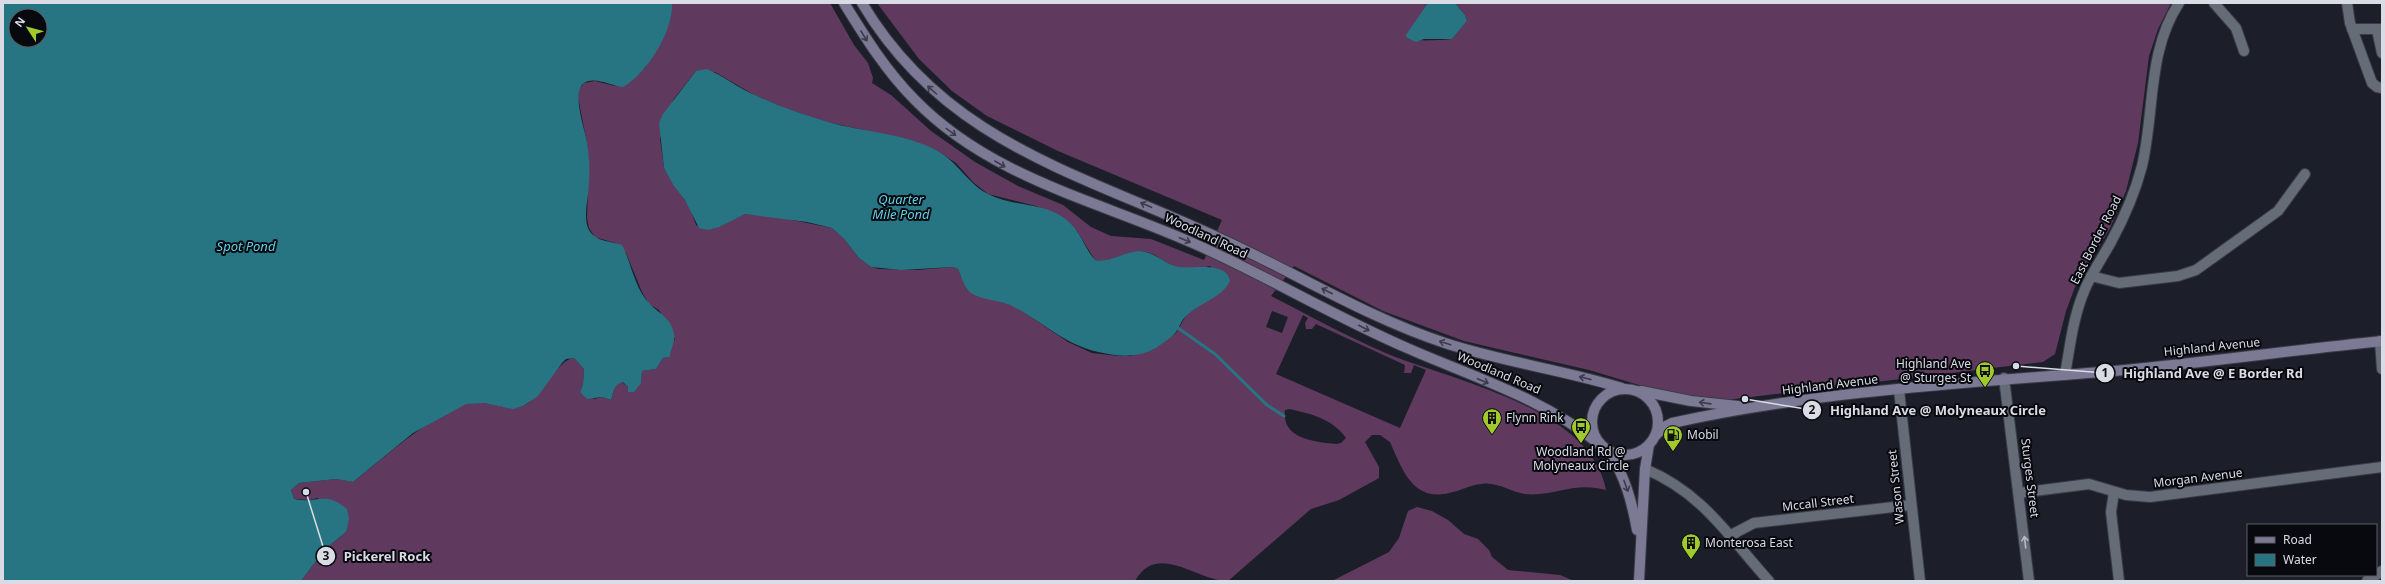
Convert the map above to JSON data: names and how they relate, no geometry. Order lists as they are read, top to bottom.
{
  "streets": {
    "main road": ["Woodland Road", "Highland Avenue"],
    "street": [
      "East Border Road",
      "Sturges Street",
      "Morgan Avenue",
      "Wason Street",
      "Mccall Street"
    ]
  },
  "crossings": [
    ["Woodland Road", "Highland Avenue"],
    ["East Border Road", "Highland Avenue"],
    ["Highland Avenue", "Sturges Street"],
    ["Highland Avenue", "Wason Street"],
    ["Sturges Street", "Morgan Avenue"],
    ["Wason Street", "Mccall Street"]
  ],
  "water": ["Quarter Mile Pond", "Spot Pond"],
  "places": {
    "other": ["Highland Ave @ E Border Rd", "Highland Ave @ Molyneaux Circle", "Pickerel Rock"],
    "bus stop": ["Highland Ave @ Sturges St", "Woodland Rd @ Molyneaux Circle"],
    "building": ["Flynn Rink", "Monterosa East"],
    "fuel station": ["Mobil"]
  },
  "legend": ["Road", "Water"],
  "north": "top left"
}
